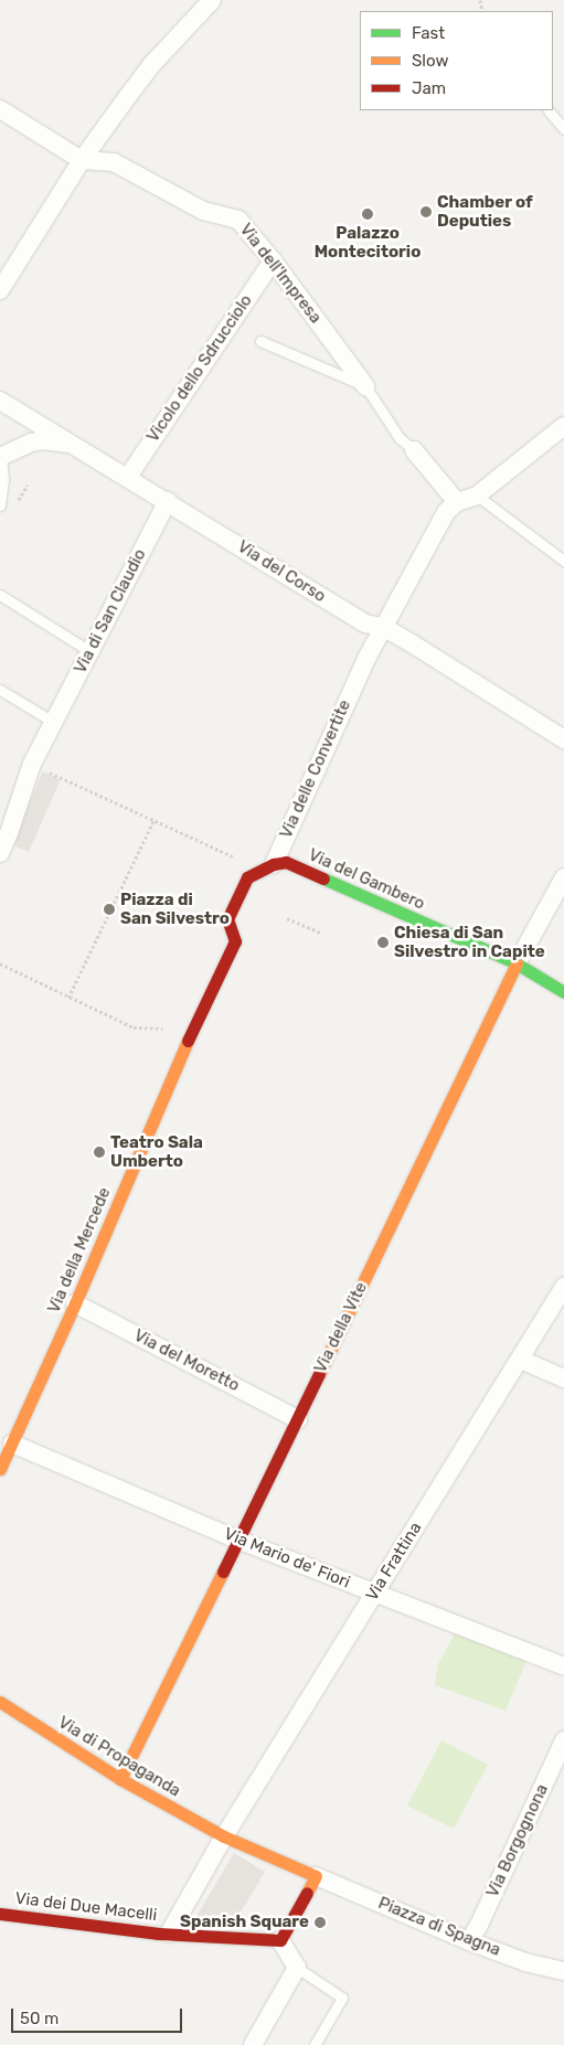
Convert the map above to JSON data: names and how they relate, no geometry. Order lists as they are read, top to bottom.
{
  "streets": {
    "street": [
      "Via dell'Impresa",
      "Vicolo dello Sdrucciolo",
      "Via del Corso",
      "Via di San Claudio",
      "Via delle Convertite",
      "Via del Gambero",
      "Via della Mercede",
      "Via della Vite",
      "Via del Moretto",
      "Via Mario de' Fiori",
      "Via Frattina",
      "Via di Propaganda",
      "Via Borgognona",
      "Via dei Due Macelli",
      "Piazza di Spagna"
    ]
  },
  "crossings": [
    ["Via dell'Impresa", "Vicolo dello Sdrucciolo"],
    ["Vicolo dello Sdrucciolo", "Via del Corso"],
    ["Via del Corso", "Via di San Claudio"],
    ["Via del Corso", "Via delle Convertite"],
    ["Via delle Convertite", "Via del Gambero"],
    ["Via delle Convertite", "Via della Mercede"],
    ["Via del Gambero", "Via della Mercede"],
    ["Via del Gambero", "Via della Vite"],
    ["Via della Mercede", "Via del Moretto"],
    ["Via della Mercede", "Via Mario de' Fiori"],
    ["Via della Vite", "Via del Moretto"],
    ["Via della Vite", "Via Mario de' Fiori"],
    ["Via della Vite", "Via di Propaganda"],
    ["Via Mario de' Fiori", "Via Frattina"],
    ["Via Frattina", "Via di Propaganda"],
    ["Via Borgognona", "Piazza di Spagna"]
  ],
  "places": [
    "Chamber of Deputies",
    "Palazzo Montecitorio",
    "Piazza di San Silvestro",
    "Chiesa di San Silvestro in Capite",
    "Teatro Sala Umberto",
    "Spanish Square"
  ],
  "legend": ["Fast", "Slow", "Jam"],
  "scale_bar": "50 m"
}
